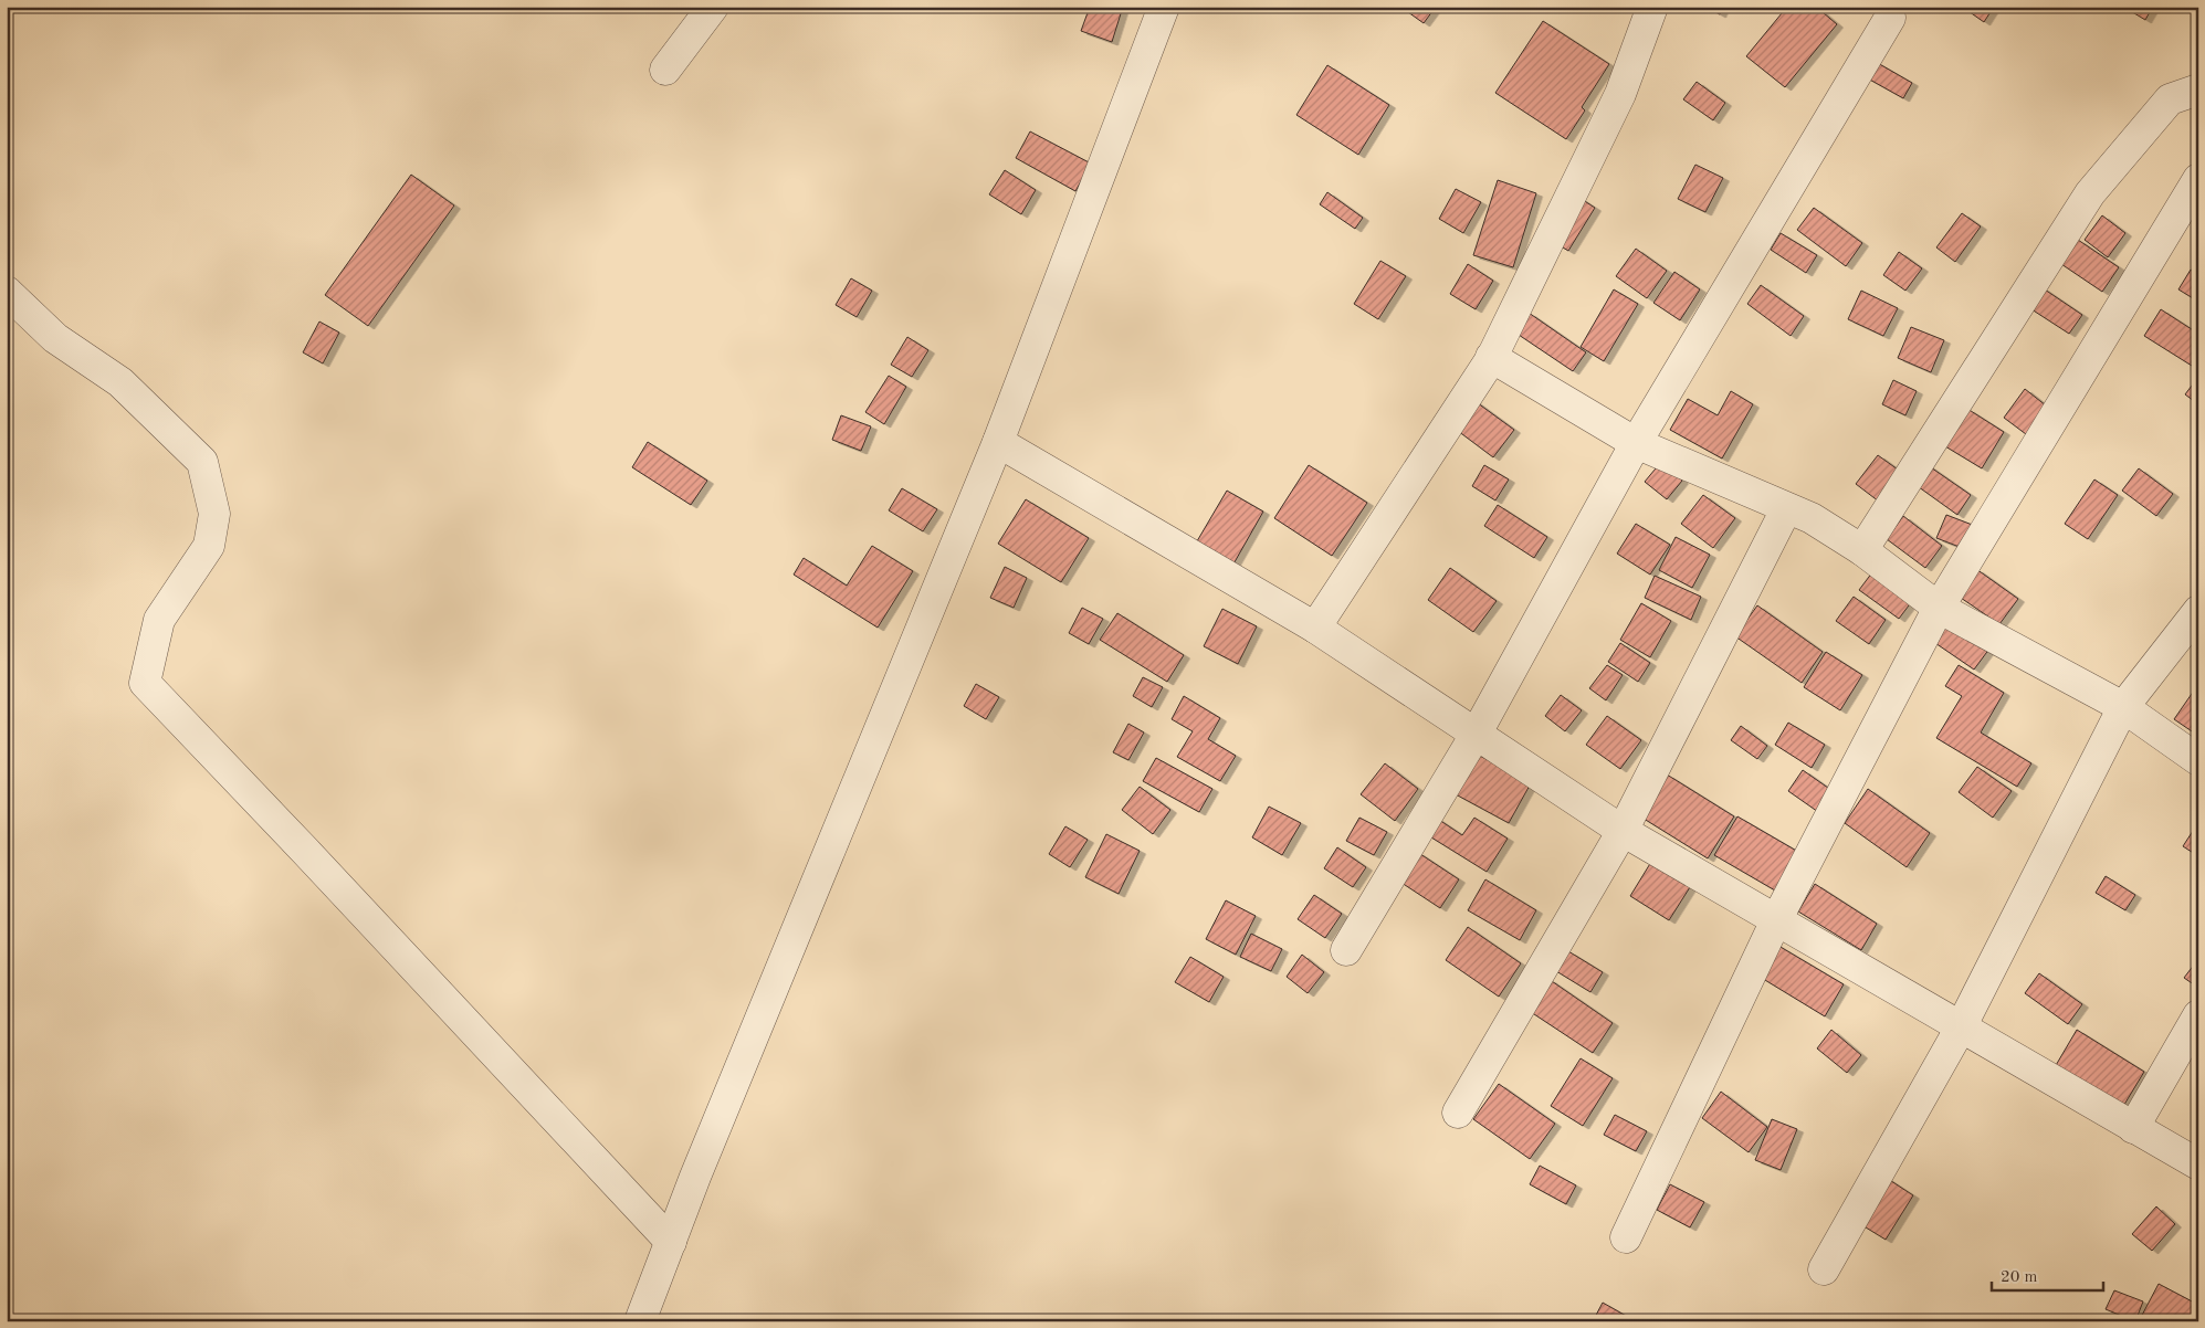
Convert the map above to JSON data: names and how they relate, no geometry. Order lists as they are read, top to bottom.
{
  "scale_bar": "20 m"
}
